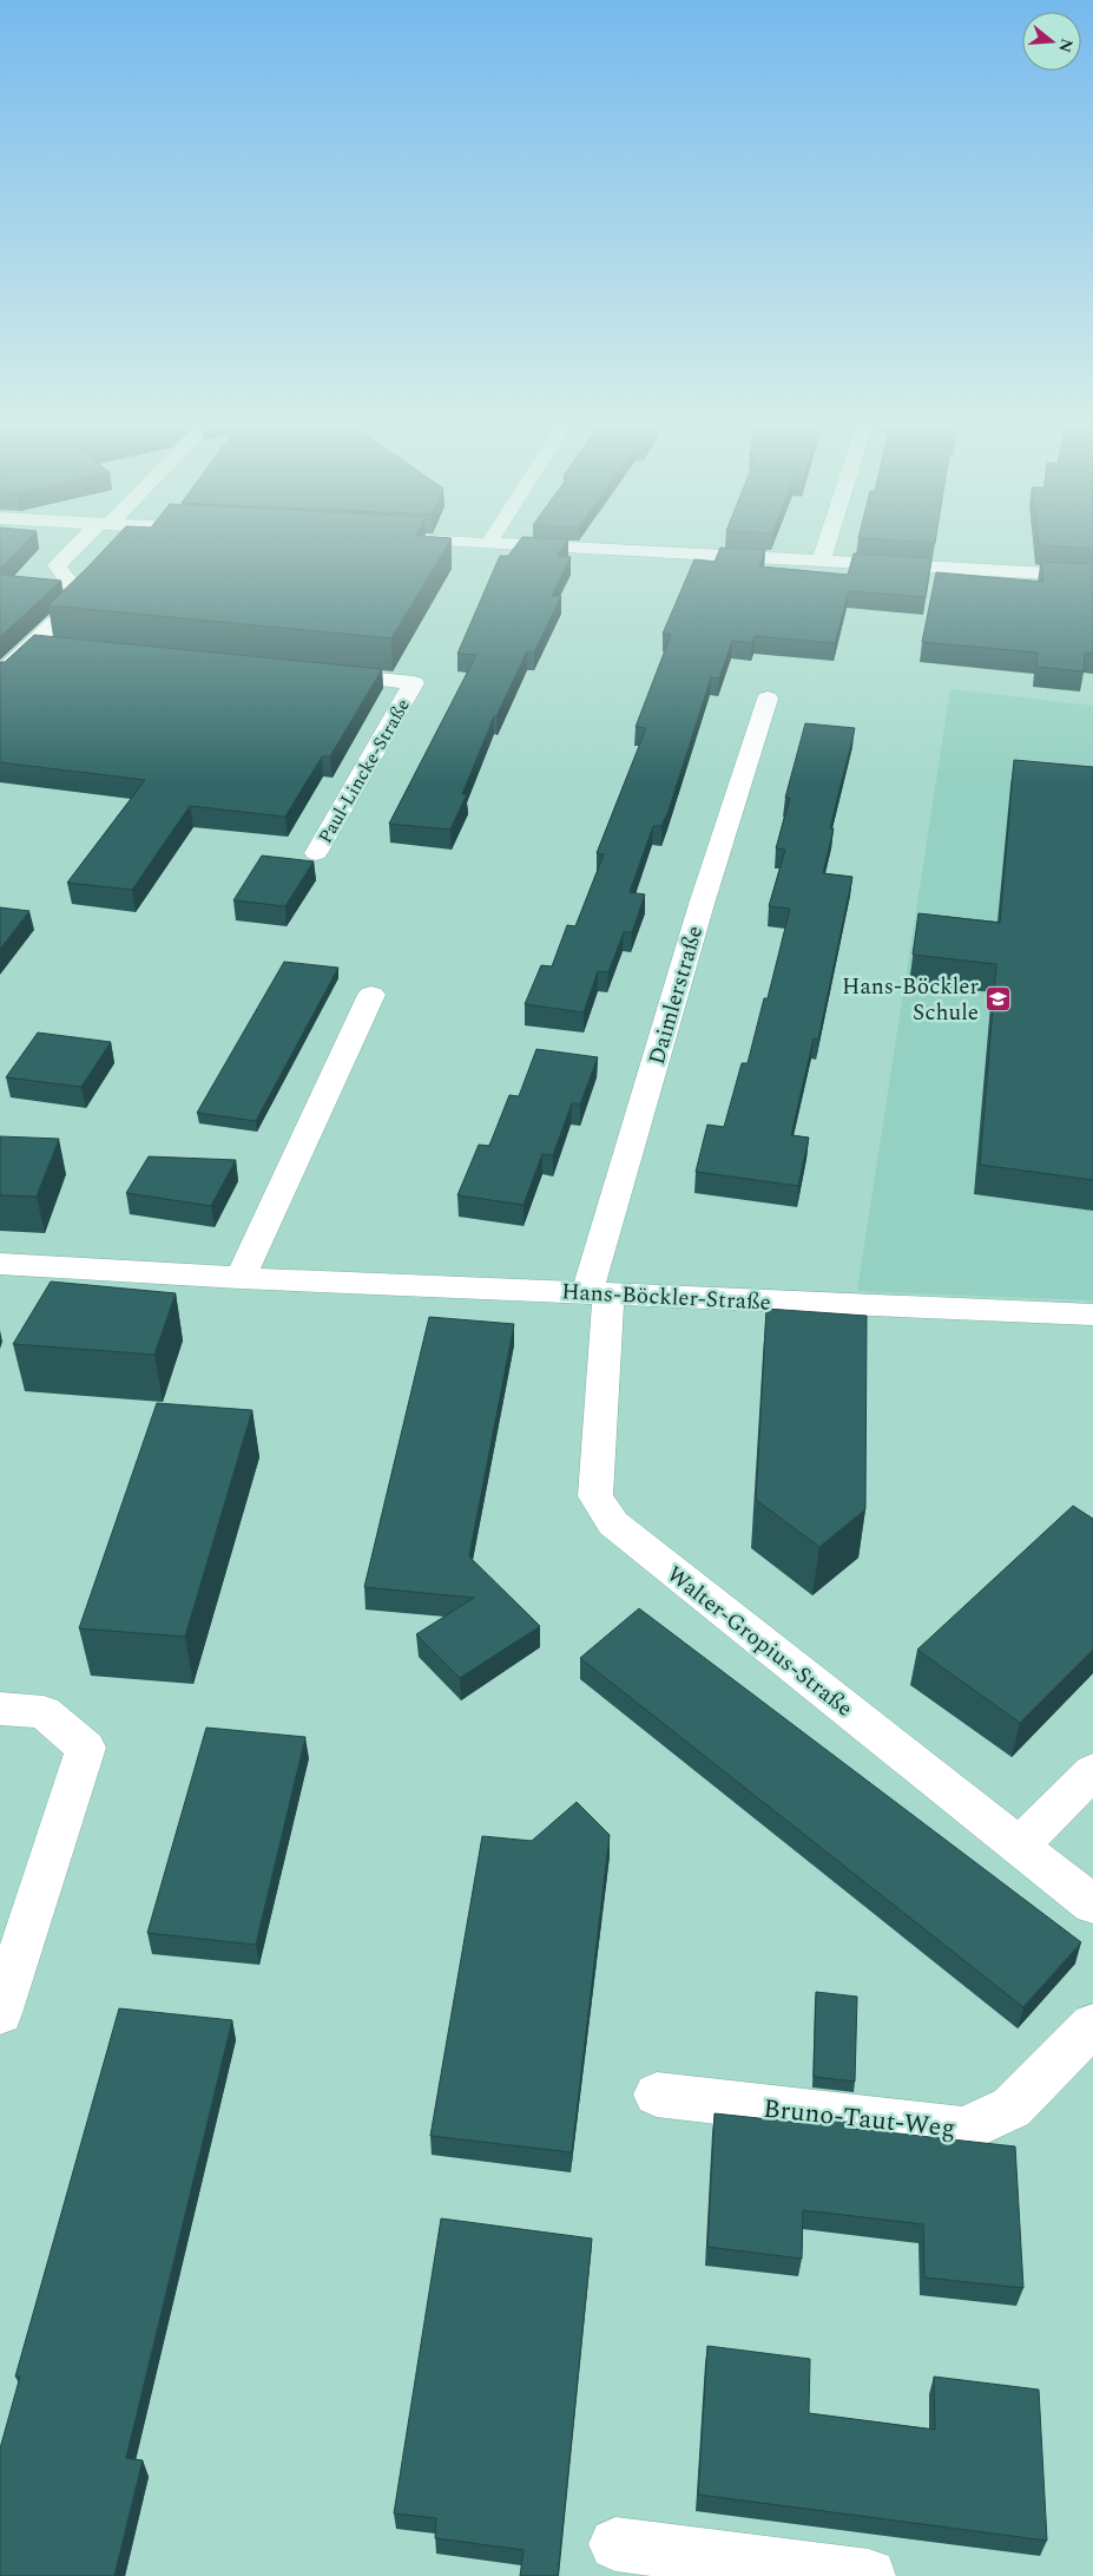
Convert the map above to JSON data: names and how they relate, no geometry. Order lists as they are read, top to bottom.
{
  "streets": {
    "street": [
      "Paul-Lincke-Straße",
      "Daimlerstraße",
      "Hans-Böckler-Straße",
      "Walter-Gropius-Straße",
      "Bruno-Taut-Weg"
    ]
  },
  "crossings": [
    ["Daimlerstraße", "Hans-Böckler-Straße"],
    ["Daimlerstraße", "Walter-Gropius-Straße"],
    ["Hans-Böckler-Straße", "Walter-Gropius-Straße"]
  ],
  "places": {
    "school or university": ["Hans-Böckler Schule"]
  },
  "north": "right"
}
